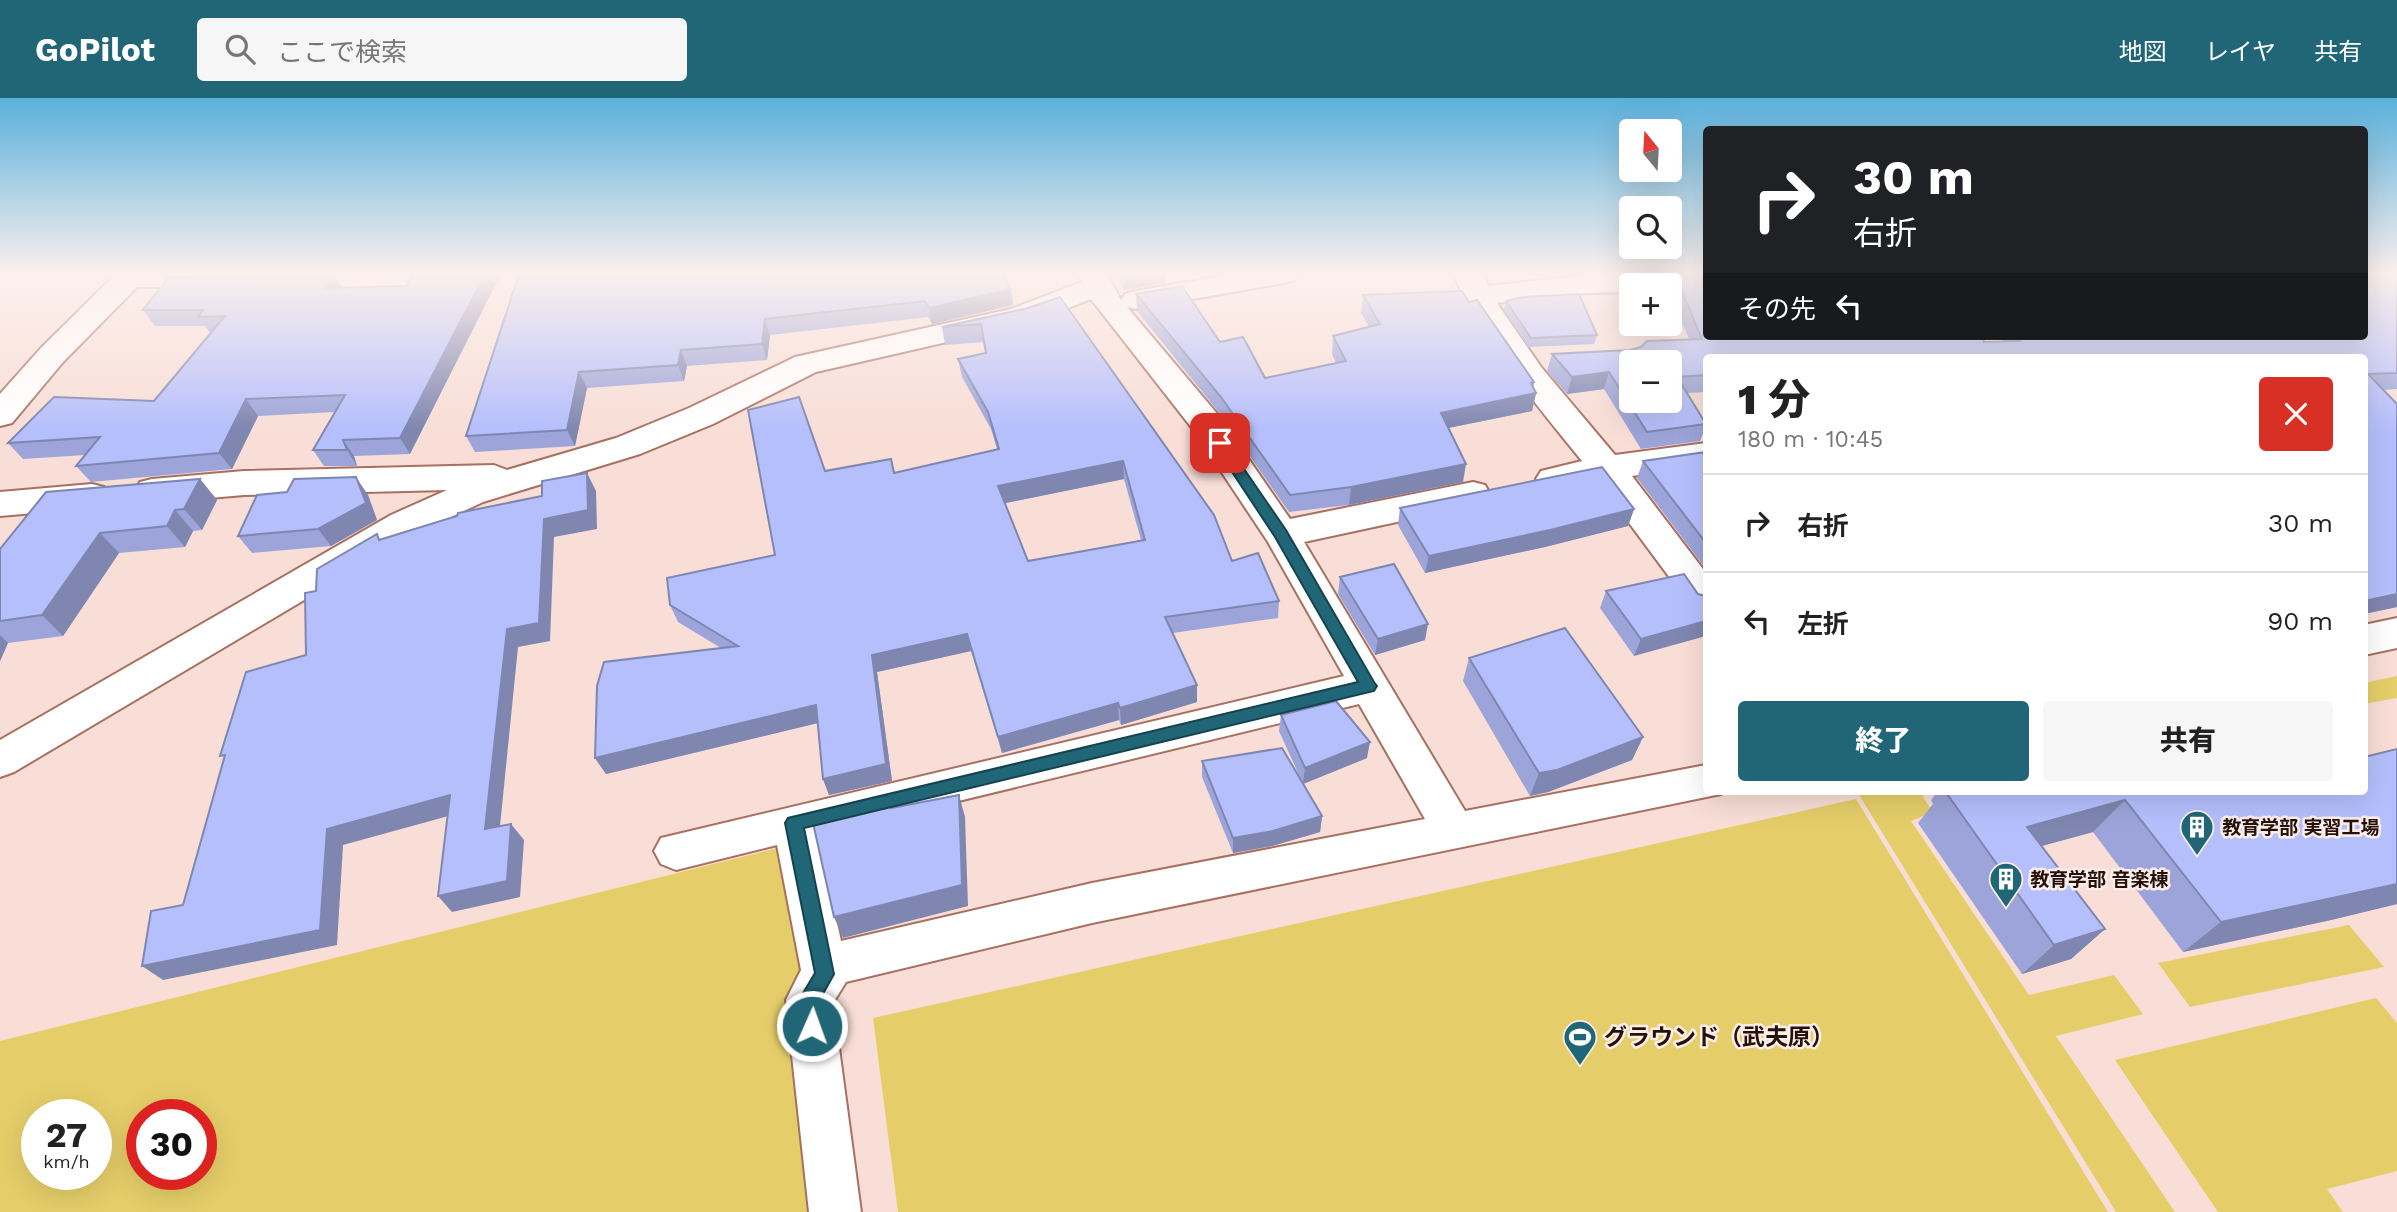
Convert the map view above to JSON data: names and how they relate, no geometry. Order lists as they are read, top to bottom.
{
  "places": {
    "building": ["教育学部 実習工場", "教育学部 音楽棟"],
    "sports": ["グラウンド（武夫原）"]
  },
  "north": "top",
  "page": {
    "header": "GoPilot",
    "search": "ここで検索",
    "nav": ["地図", "レイヤ", "共有"],
    "map_buttons": ["+", "−"],
    "turn": ["30 m", "右折"],
    "then": "その先",
    "heading": ["1 分", "180 m · 10:45"],
    "list": [
      {
        "name": "右折",
        "value": "30 m"
      },
      {
        "name": "左折",
        "value": "90 m"
      }
    ],
    "buttons": ["終了", "共有"],
    "speed": "27 km/h",
    "limit": "30"
  }
}
